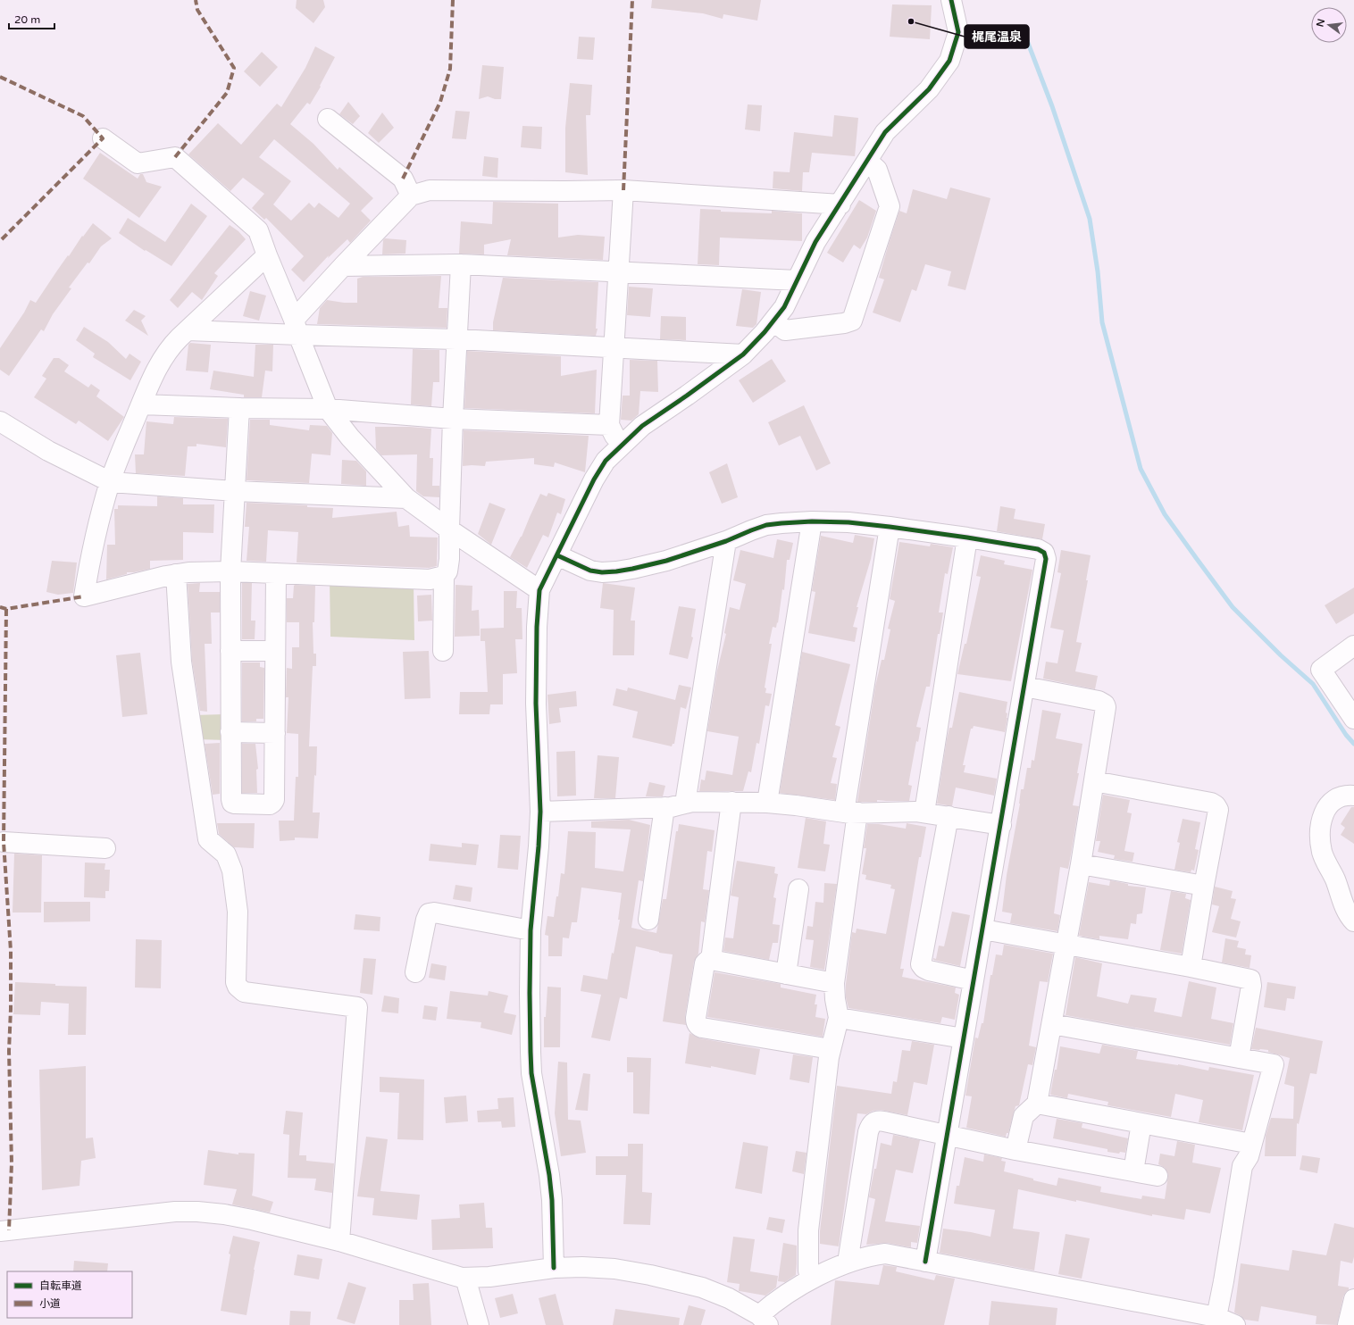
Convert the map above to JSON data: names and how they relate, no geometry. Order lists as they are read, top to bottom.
{
  "places": ["梶尾温泉"],
  "legend": ["自転車道", "小道"],
  "scale_bar": "20 m",
  "north": "left"
}
